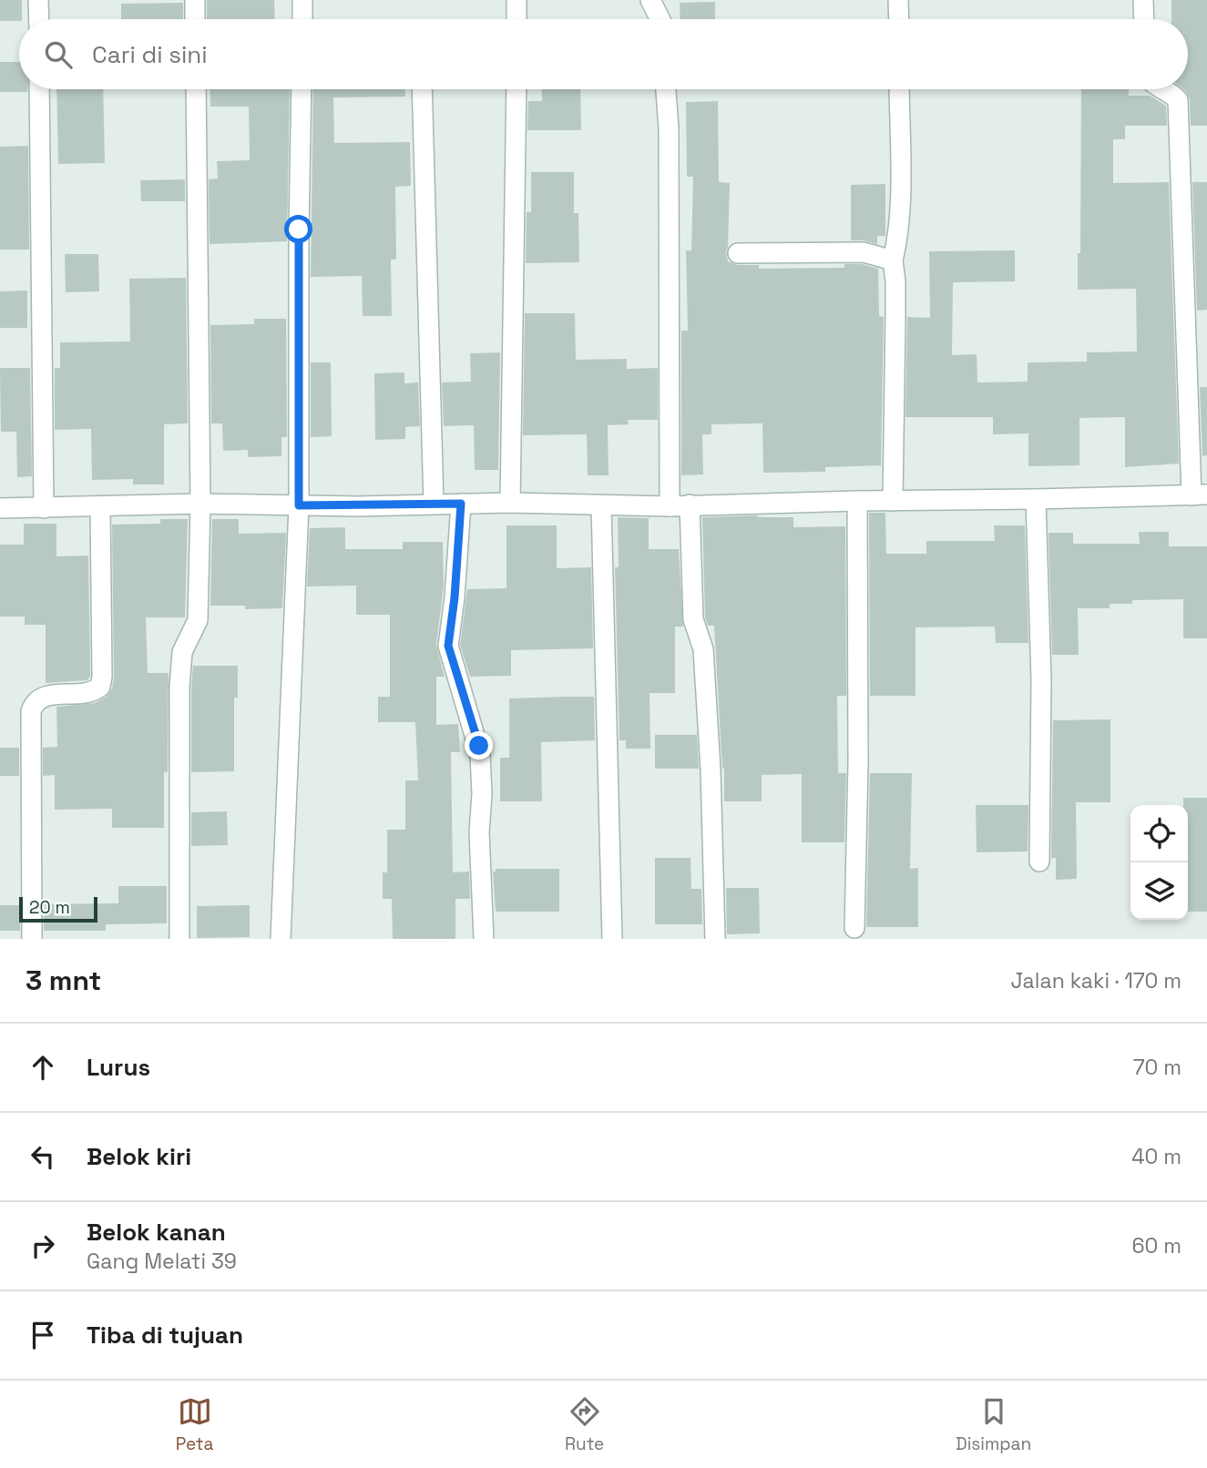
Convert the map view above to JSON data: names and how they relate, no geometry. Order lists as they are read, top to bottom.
{
  "scale_bar": "20 m",
  "page": {
    "search": "Cari di sini",
    "scale": "20 m",
    "heading": ["3 mnt", "Jalan kaki · 170 m"],
    "list": [
      ["Lurus", "70 m"],
      ["Belok kiri", "40 m"],
      ["Belok kanan", "Gang Melati 39", "60 m"],
      "Tiba di tujuan"
    ],
    "nav": ["Peta", "Rute", "Disimpan"]
  }
}
